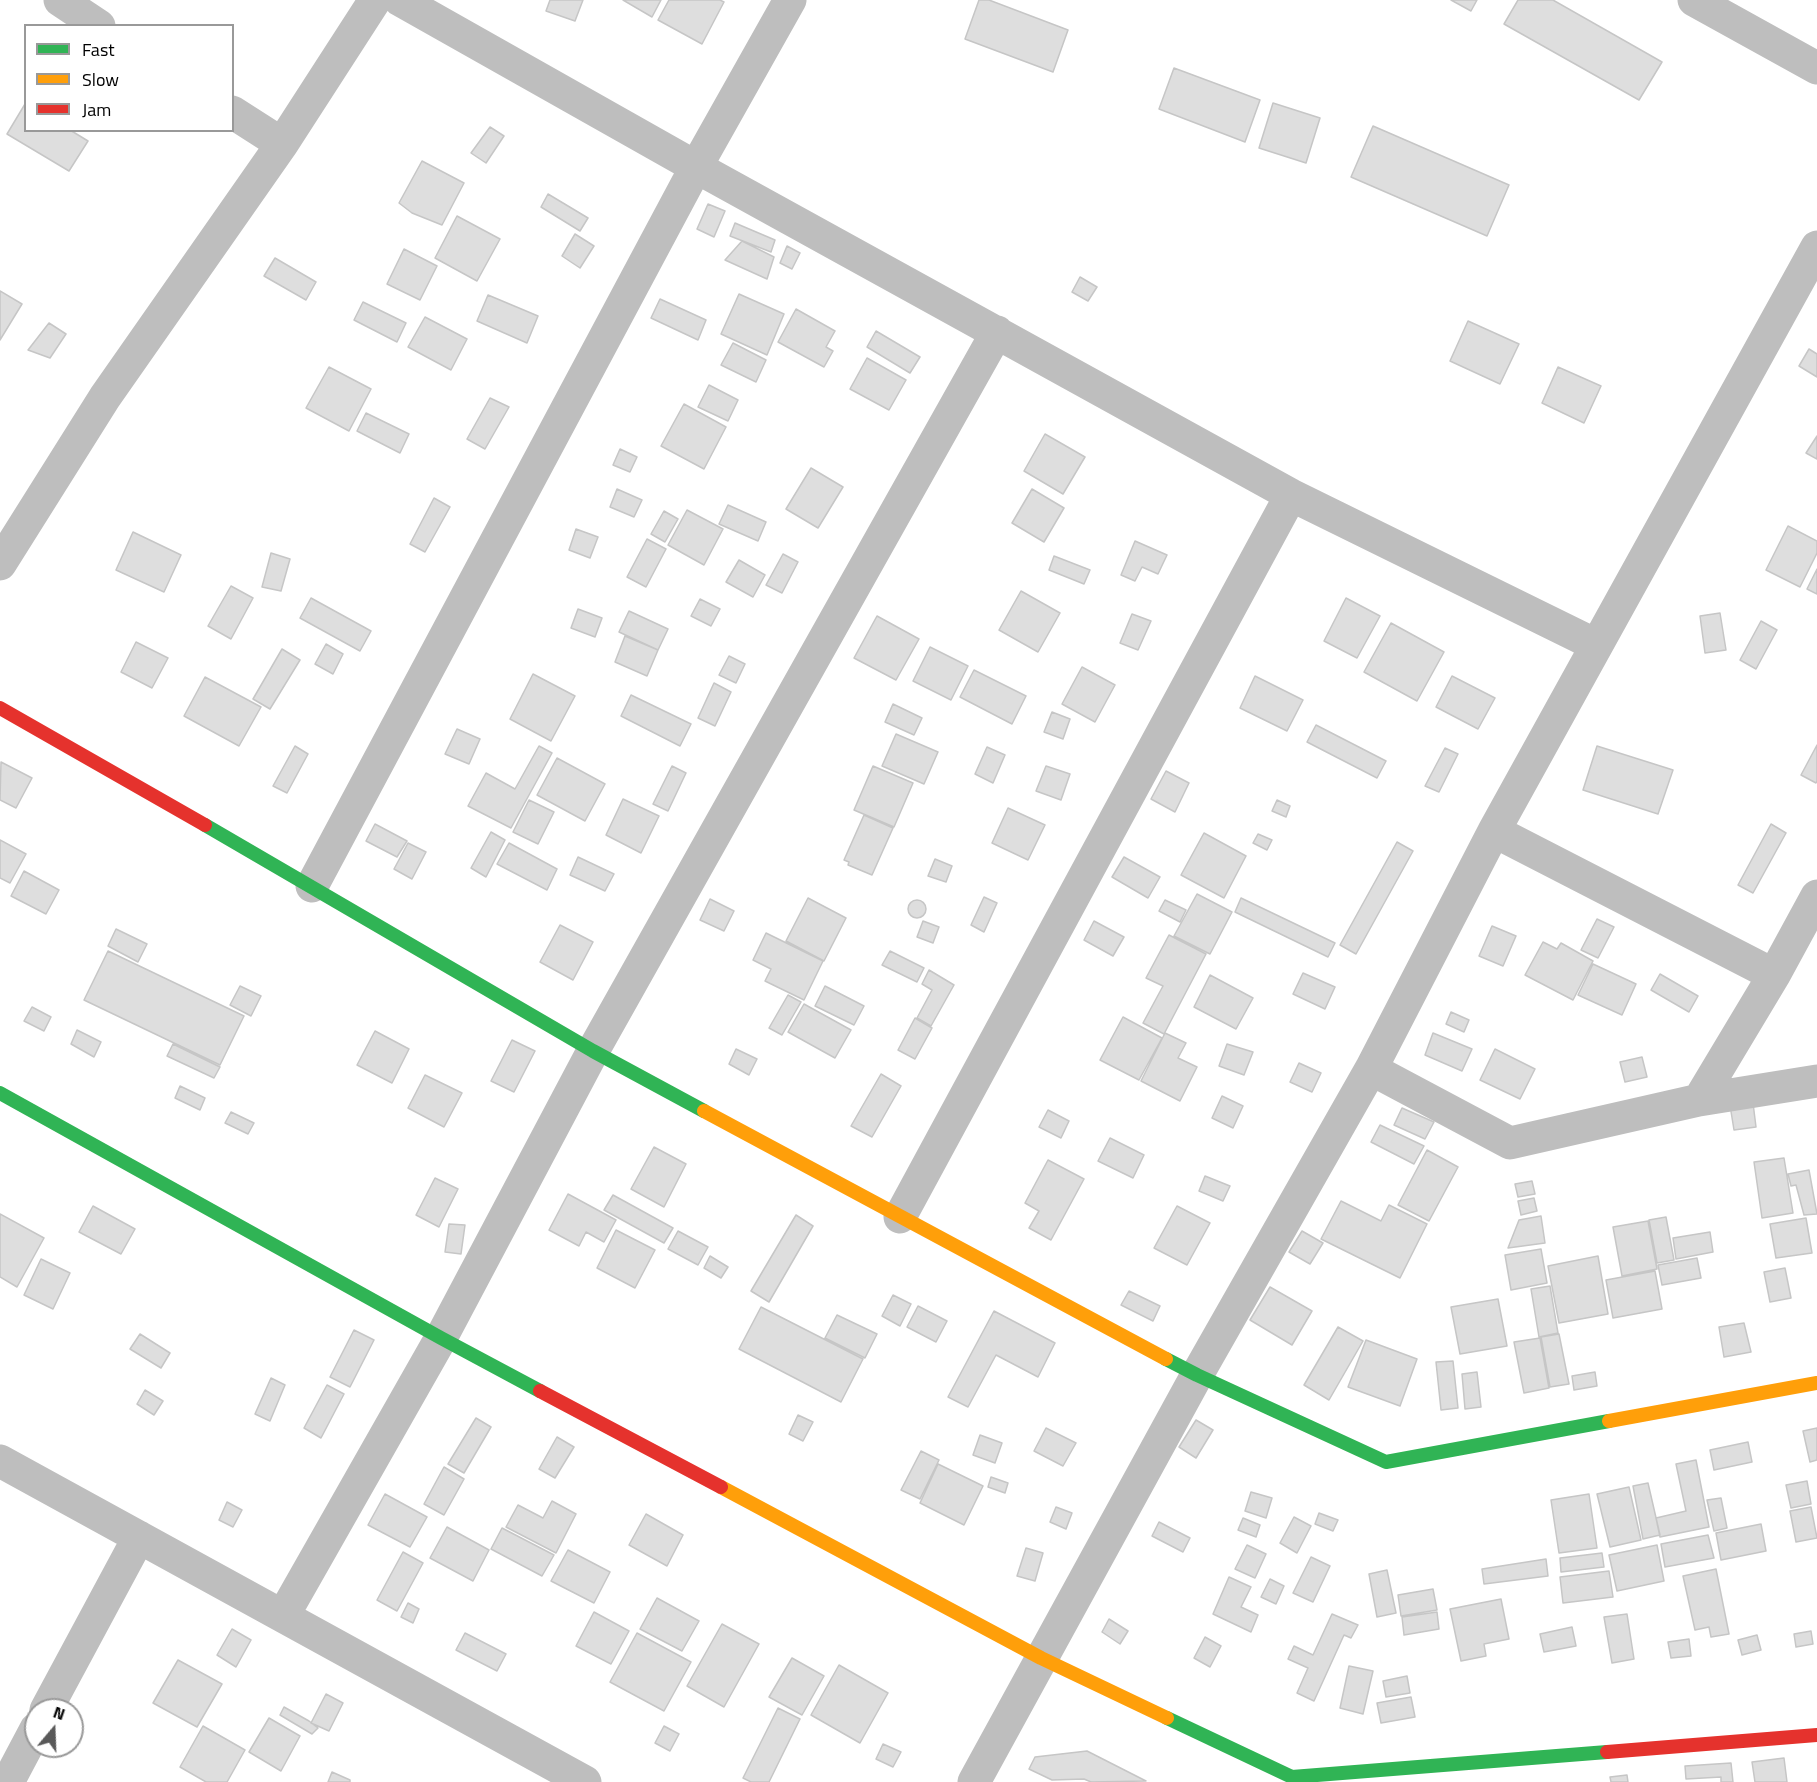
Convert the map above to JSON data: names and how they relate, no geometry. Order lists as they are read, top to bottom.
{
  "legend": ["Fast", "Slow", "Jam"],
  "north": "top"
}
